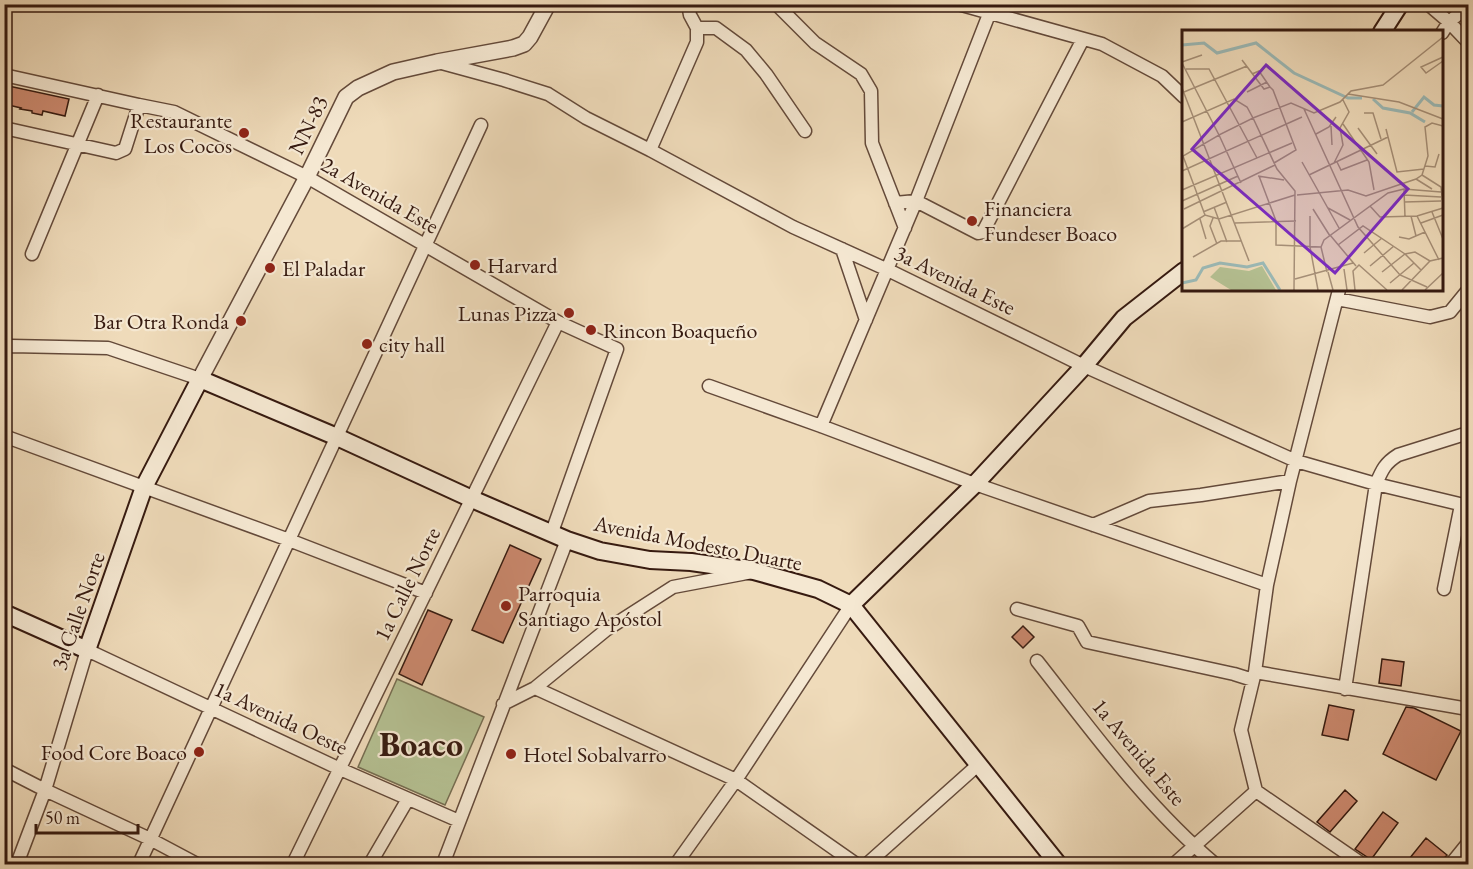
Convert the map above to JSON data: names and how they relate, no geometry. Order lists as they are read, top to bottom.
{
  "streets": {
    "main road": ["Avenida Modesto Duarte", "3a Calle Norte"],
    "street": [
      "NN-83",
      "2a Avenida Este",
      "3a Avenida Este",
      "1a Calle Norte",
      "1a Avenida Oeste",
      "1a Avenida Este"
    ]
  },
  "crossings": [
    ["NN-83", "2a Avenida Este"],
    ["NN-83", "3a Avenida Este"],
    ["NN-83", "Avenida Modesto Duarte"],
    ["NN-83", "3a Calle Norte"],
    ["2a Avenida Este", "Avenida Modesto Duarte"],
    ["2a Avenida Este", "1a Calle Norte"],
    ["Avenida Modesto Duarte", "1a Calle Norte"],
    ["Avenida Modesto Duarte", "3a Calle Norte"],
    ["1a Calle Norte", "1a Avenida Oeste"],
    ["3a Calle Norte", "1a Avenida Oeste"]
  ],
  "districts": ["Boaco"],
  "places": [
    "Restaurante Los Cocos",
    "Financiera Fundeser Boaco",
    "Harvard",
    "El Paladar",
    "Lunas Pizza",
    "Bar Otra Ronda",
    "Rincon Boaqueño",
    "city hall",
    "Parroquia Santiago Apóstol",
    "Food Core Boaco",
    "Hotel Sobalvarro"
  ],
  "scale_bar": "50 m"
}
